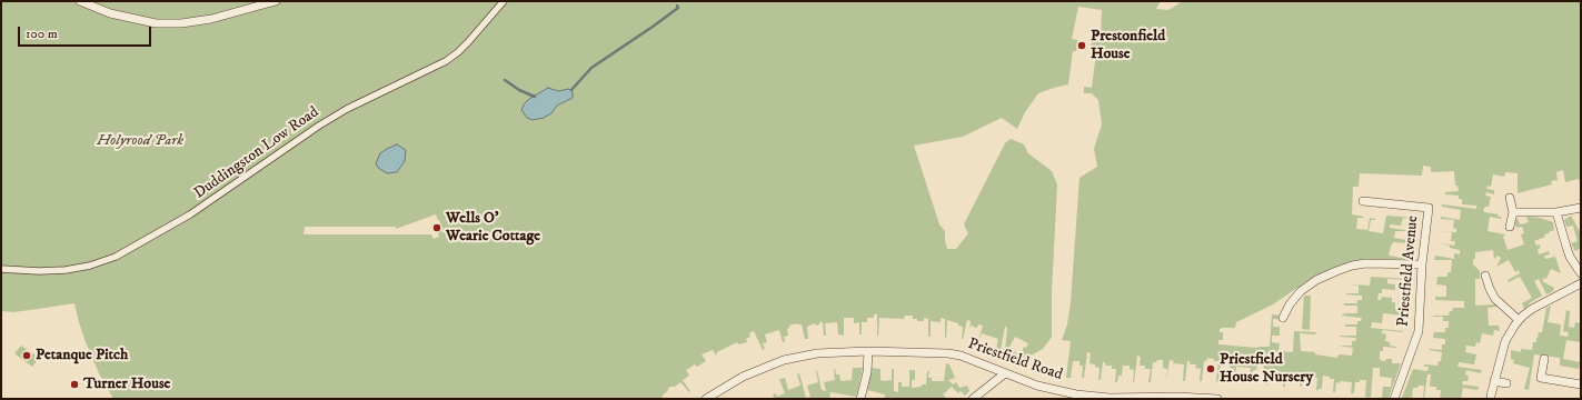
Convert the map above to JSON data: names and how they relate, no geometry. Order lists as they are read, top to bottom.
{
  "streets": {
    "street": ["Duddingston Low Road", "Priestfield Avenue", "Priestfield Road"]
  },
  "parks": ["Holyrood Park"],
  "places": [
    "Prestonfield House",
    "Wells O' Wearie Cottage",
    "Petanque Pitch",
    "Priestfield House Nursery",
    "Turner House"
  ],
  "scale_bar": "100 m"
}
